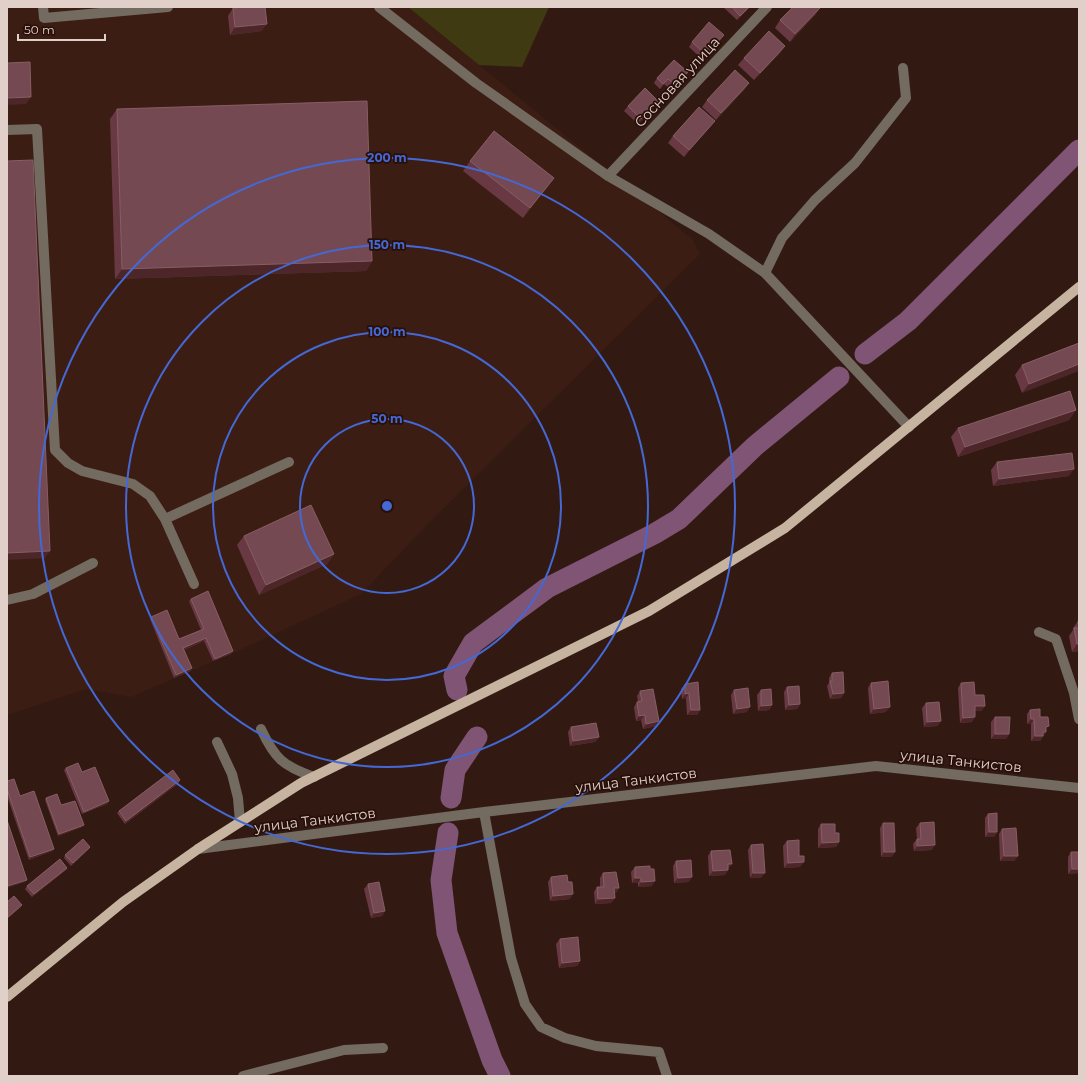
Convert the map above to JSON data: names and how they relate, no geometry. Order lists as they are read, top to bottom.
{
  "streets": {
    "street": ["Сосновая улица", "улица Танкистов"]
  },
  "scale_bar": "50 m",
  "rings": [
    "200 m",
    "150 m",
    "100 m",
    "50 m"
  ]
}
